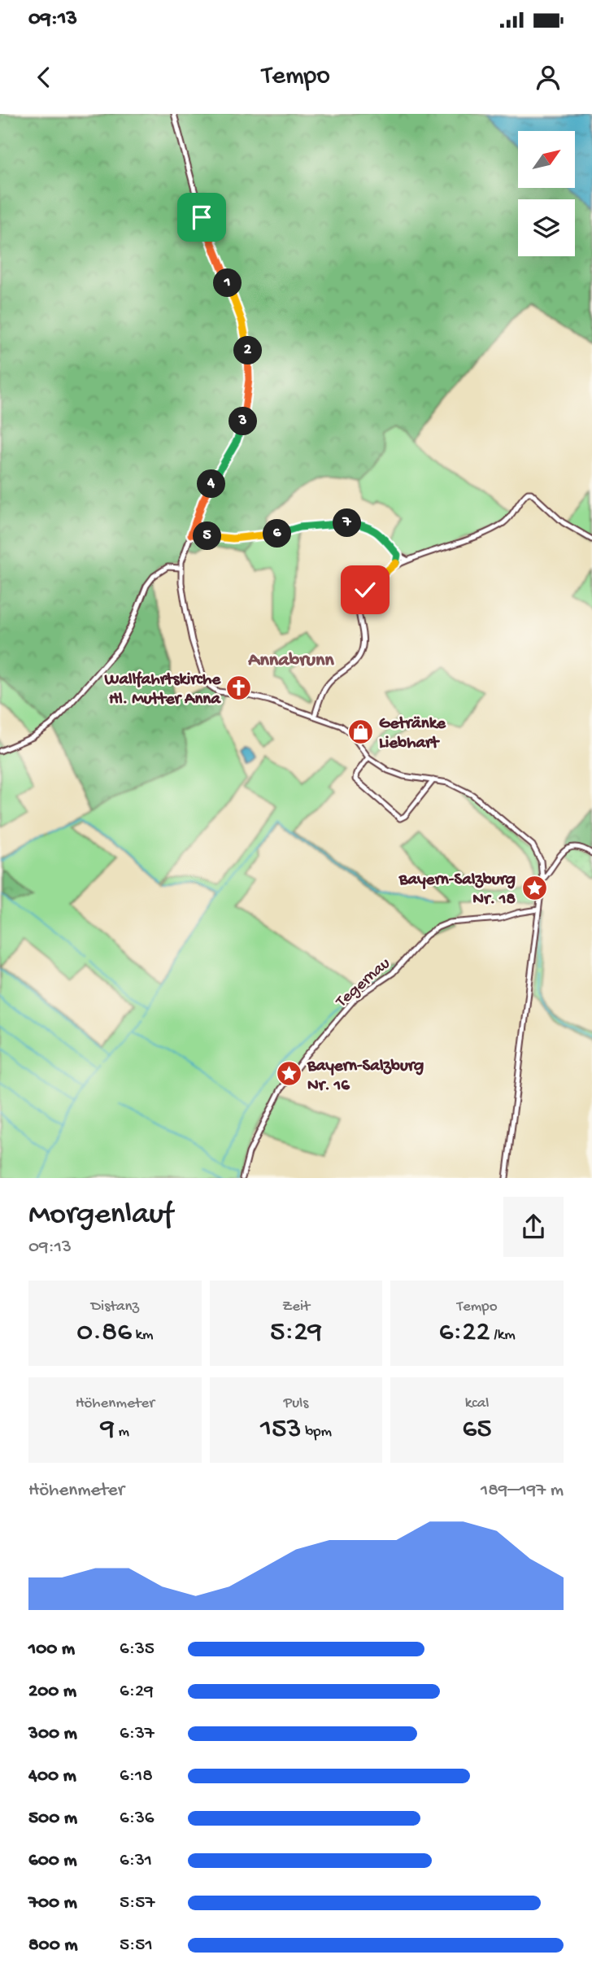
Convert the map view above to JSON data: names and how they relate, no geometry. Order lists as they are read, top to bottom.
{
  "streets": {
    "street": ["Tegernau"]
  },
  "districts": ["Annabrunn"],
  "places": {
    "church": ["Wallfahrtskirche Hl. Mutter Anna"],
    "shop": ["Getränke Liebhart"],
    "place": ["Bayern-Salzburg Nr. 18", "Bayern-Salzburg Nr. 16"]
  },
  "north": "top right",
  "page": {
    "status": "09:13",
    "header": "Tempo",
    "pins": [
      "1",
      "2",
      "3",
      "4",
      "7",
      "6",
      "5"
    ],
    "heading": ["Morgenlauf", "09:13"],
    "stats": [
      ["Distanz", "0.86 km"],
      ["Zeit", "5:29"],
      ["Tempo", "6:22 /km"],
      ["Höhenmeter", "9 m"],
      ["Puls", "153 bpm"],
      ["kcal", "65"]
    ],
    "chart": ["Höhenmeter", "189–197 m"],
    "list": [
      {
        "name": "100 m",
        "note": "6:35"
      },
      {
        "name": "200 m",
        "note": "6:29"
      },
      {
        "name": "300 m",
        "note": "6:37"
      },
      {
        "name": "400 m",
        "note": "6:18"
      },
      {
        "name": "500 m",
        "note": "6:36"
      },
      {
        "name": "600 m",
        "note": "6:31"
      },
      {
        "name": "700 m",
        "note": "5:57"
      },
      {
        "name": "800 m",
        "note": "5:51"
      }
    ]
  }
}
